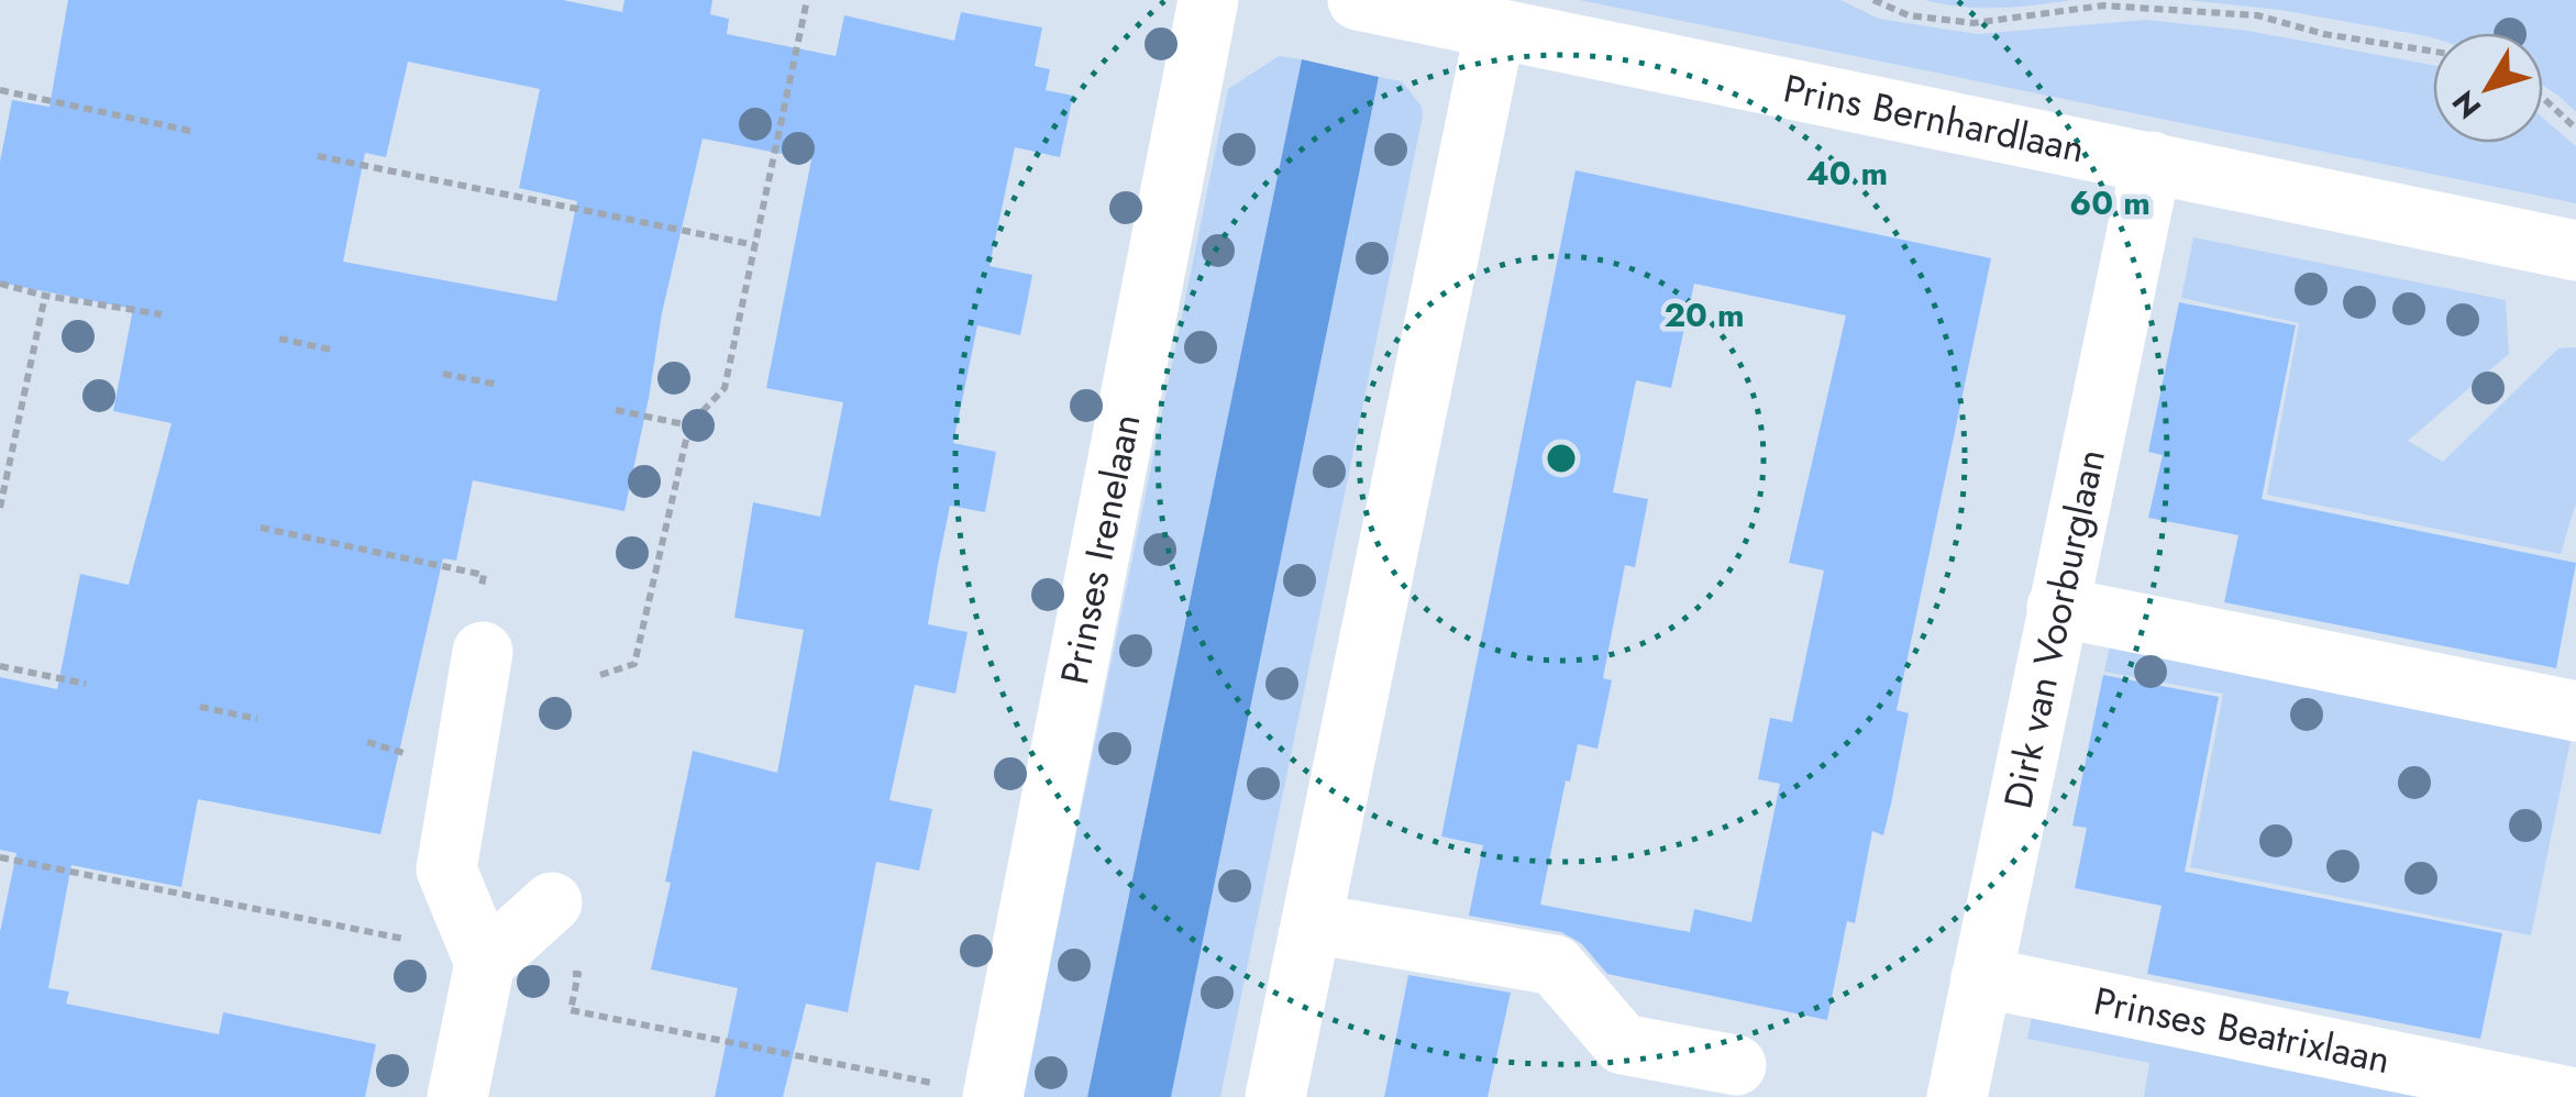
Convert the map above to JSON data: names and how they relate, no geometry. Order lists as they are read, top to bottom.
{
  "streets": {
    "street": [
      "Prins Bernhardlaan",
      "Prinses Irenelaan",
      "Dirk van Voorburglaan",
      "Prinses Beatrixlaan"
    ]
  },
  "crossings": [
    ["Prins Bernhardlaan", "Dirk van Voorburglaan"],
    ["Dirk van Voorburglaan", "Prinses Beatrixlaan"]
  ],
  "north": "bottom left",
  "rings": ["40 m", "60 m", "20 m"]
}
